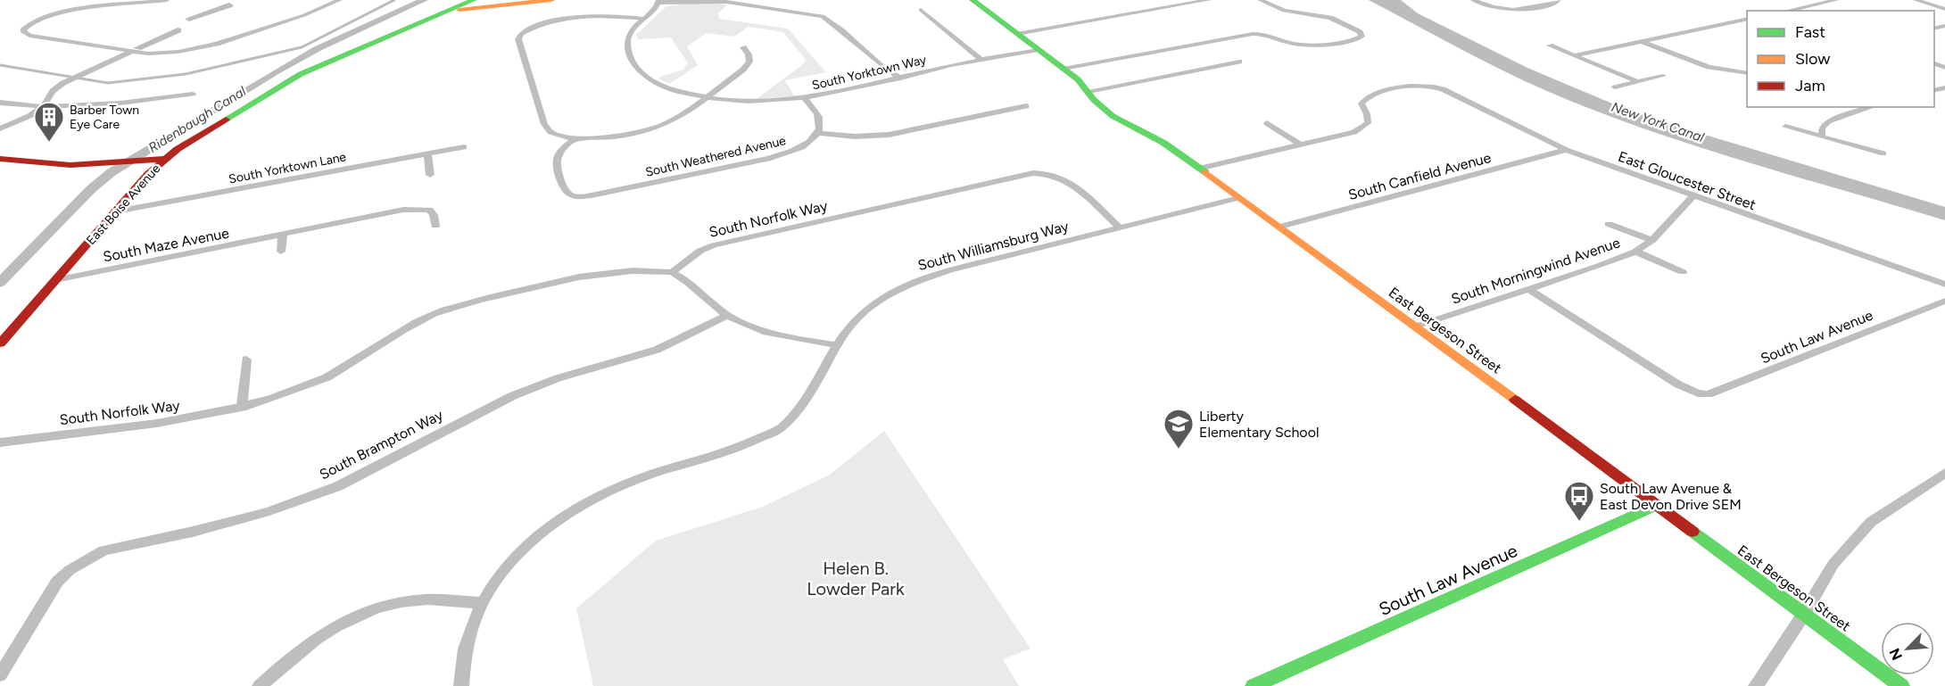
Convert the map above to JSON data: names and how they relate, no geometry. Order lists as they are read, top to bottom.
{
  "streets": {
    "street": [
      "South Yorktown Way",
      "South Weathered Avenue",
      "South Yorktown Lane",
      "South Canfield Avenue",
      "East Gloucester Street",
      "East Boise Avenue",
      "South Norfolk Way",
      "South Maze Avenue",
      "South Williamsburg Way",
      "South Morningwind Avenue",
      "East Bergeson Street",
      "South Law Avenue",
      "South Brampton Way"
    ]
  },
  "crossings": [
    ["South Yorktown Way", "East Bergeson Street"],
    ["South Yorktown Lane", "East Boise Avenue"],
    ["South Canfield Avenue", "East Gloucester Street"],
    ["South Canfield Avenue", "East Bergeson Street"],
    ["East Gloucester Street", "South Morningwind Avenue"],
    ["East Boise Avenue", "South Maze Avenue"],
    ["South Norfolk Way", "South Williamsburg Way"],
    ["South Williamsburg Way", "East Bergeson Street"],
    ["South Morningwind Avenue", "East Bergeson Street"],
    ["South Morningwind Avenue", "South Law Avenue"],
    ["East Bergeson Street", "South Law Avenue"]
  ],
  "water": ["Ridenbaugh Canal", "New York Canal"],
  "parks": ["Helen B. Lowder Park"],
  "places": {
    "building": ["Barber Town Eye Care"],
    "school or university": ["Liberty Elementary School"],
    "bus stop": ["South Law Avenue & East Devon Drive SEM"]
  },
  "legend": ["Fast", "Slow", "Jam"],
  "north": "bottom left"
}
